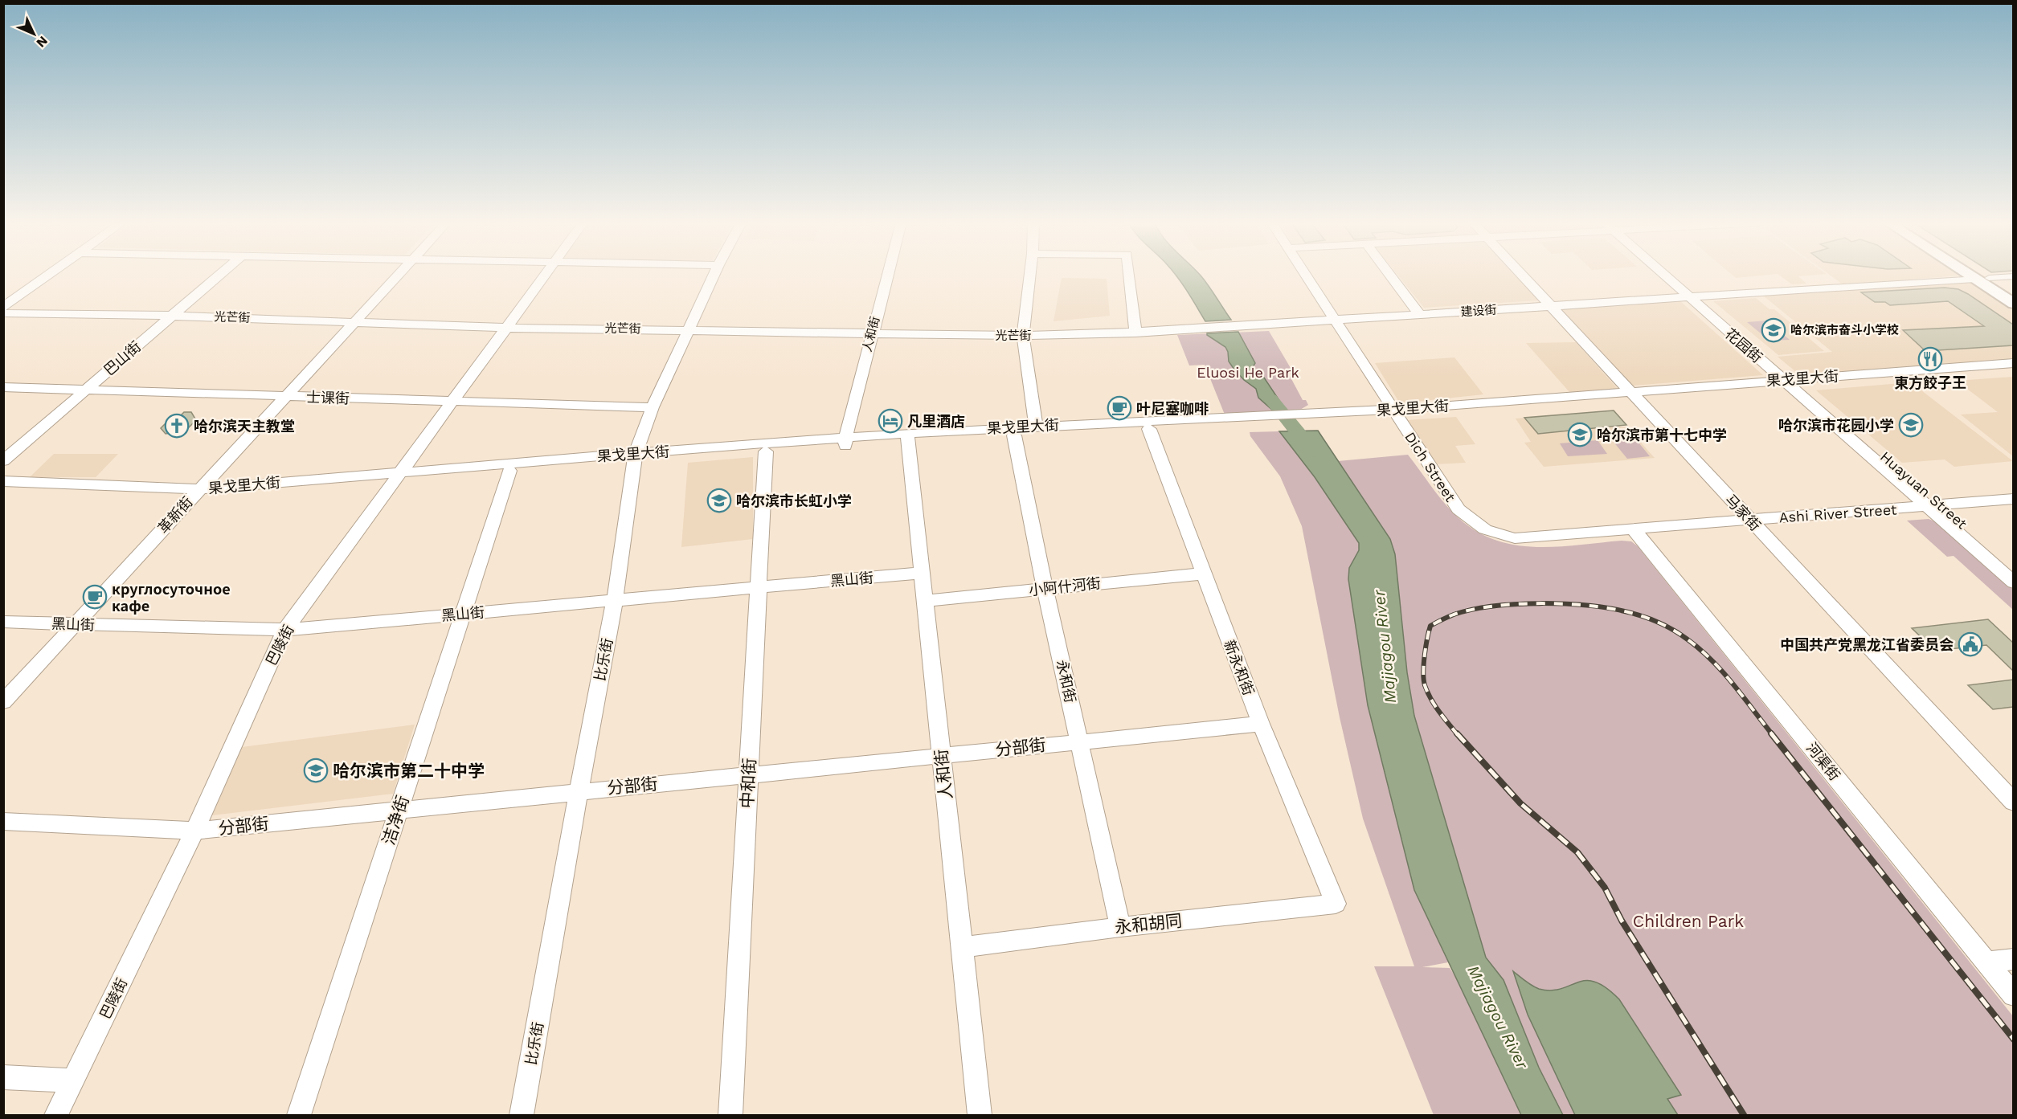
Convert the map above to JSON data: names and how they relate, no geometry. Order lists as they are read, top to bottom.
{
  "streets": {
    "street": [
      "建设街",
      "光芒街",
      "人和街",
      "花园街",
      "巴山街",
      "果戈里大街",
      "士课街",
      "Dich Street",
      "Huayuan Street",
      "马家街",
      "Ashi River Street",
      "革新街",
      "黑山街",
      "小阿什河街",
      "巴陵街",
      "比乐街",
      "新永和街",
      "永和街",
      "分部街",
      "河渠街",
      "中和街",
      "洁净街",
      "永和胡同"
    ]
  },
  "crossings": [
    ["建设街", "光芒街"],
    ["建设街", "花园街"],
    ["建设街", "Dich Street"],
    ["建设街", "马家街"],
    ["光芒街", "人和街"],
    ["光芒街", "巴山街"],
    ["光芒街", "革新街"],
    ["光芒街", "巴陵街"],
    ["光芒街", "比乐街"],
    ["人和街", "果戈里大街"],
    ["人和街", "黑山街"],
    ["人和街", "小阿什河街"],
    ["人和街", "分部街"],
    ["人和街", "永和胡同"],
    ["花园街", "果戈里大街"],
    ["花园街", "Huayuan Street"],
    ["花园街", "Ashi River Street"],
    ["巴山街", "士课街"],
    ["果戈里大街", "Dich Street"],
    ["果戈里大街", "马家街"],
    ["果戈里大街", "革新街"],
    ["果戈里大街", "巴陵街"],
    ["果戈里大街", "比乐街"],
    ["果戈里大街", "新永和街"],
    ["果戈里大街", "永和街"],
    ["果戈里大街", "中和街"],
    ["果戈里大街", "洁净街"],
    ["士课街", "革新街"],
    ["士课街", "巴陵街"],
    ["士课街", "比乐街"],
    ["Dich Street", "Ashi River Street"],
    ["Dich Street", "河渠街"],
    ["Huayuan Street", "Ashi River Street"],
    ["马家街", "Ashi River Street"],
    ["Ashi River Street", "河渠街"],
    ["革新街", "黑山街"],
    ["黑山街", "巴陵街"],
    ["黑山街", "比乐街"],
    ["黑山街", "中和街"],
    ["黑山街", "洁净街"],
    ["小阿什河街", "新永和街"],
    ["小阿什河街", "永和街"],
    ["巴陵街", "分部街"],
    ["比乐街", "分部街"],
    ["新永和街", "分部街"],
    ["新永和街", "永和胡同"],
    ["永和街", "分部街"],
    ["永和街", "永和胡同"],
    ["分部街", "中和街"],
    ["分部街", "洁净街"]
  ],
  "water": ["Majiagou River"],
  "parks": ["Eluosi He Park", "Children Park"],
  "places": {
    "school or university": [
      "哈尔滨市奋斗小学校",
      "哈尔滨市花园小学",
      "哈尔滨市第十七中学",
      "哈尔滨市长虹小学",
      "哈尔滨市第二十中学"
    ],
    "restaurant": ["東方餃子王"],
    "cafe": ["叶尼塞咖啡", "круглосуточное кафе"],
    "hotel": ["凡里酒店"],
    "church": ["哈尔滨天主教堂"],
    "public building": ["中国共产党黑龙江省委员会"]
  },
  "north": "bottom right"
}
